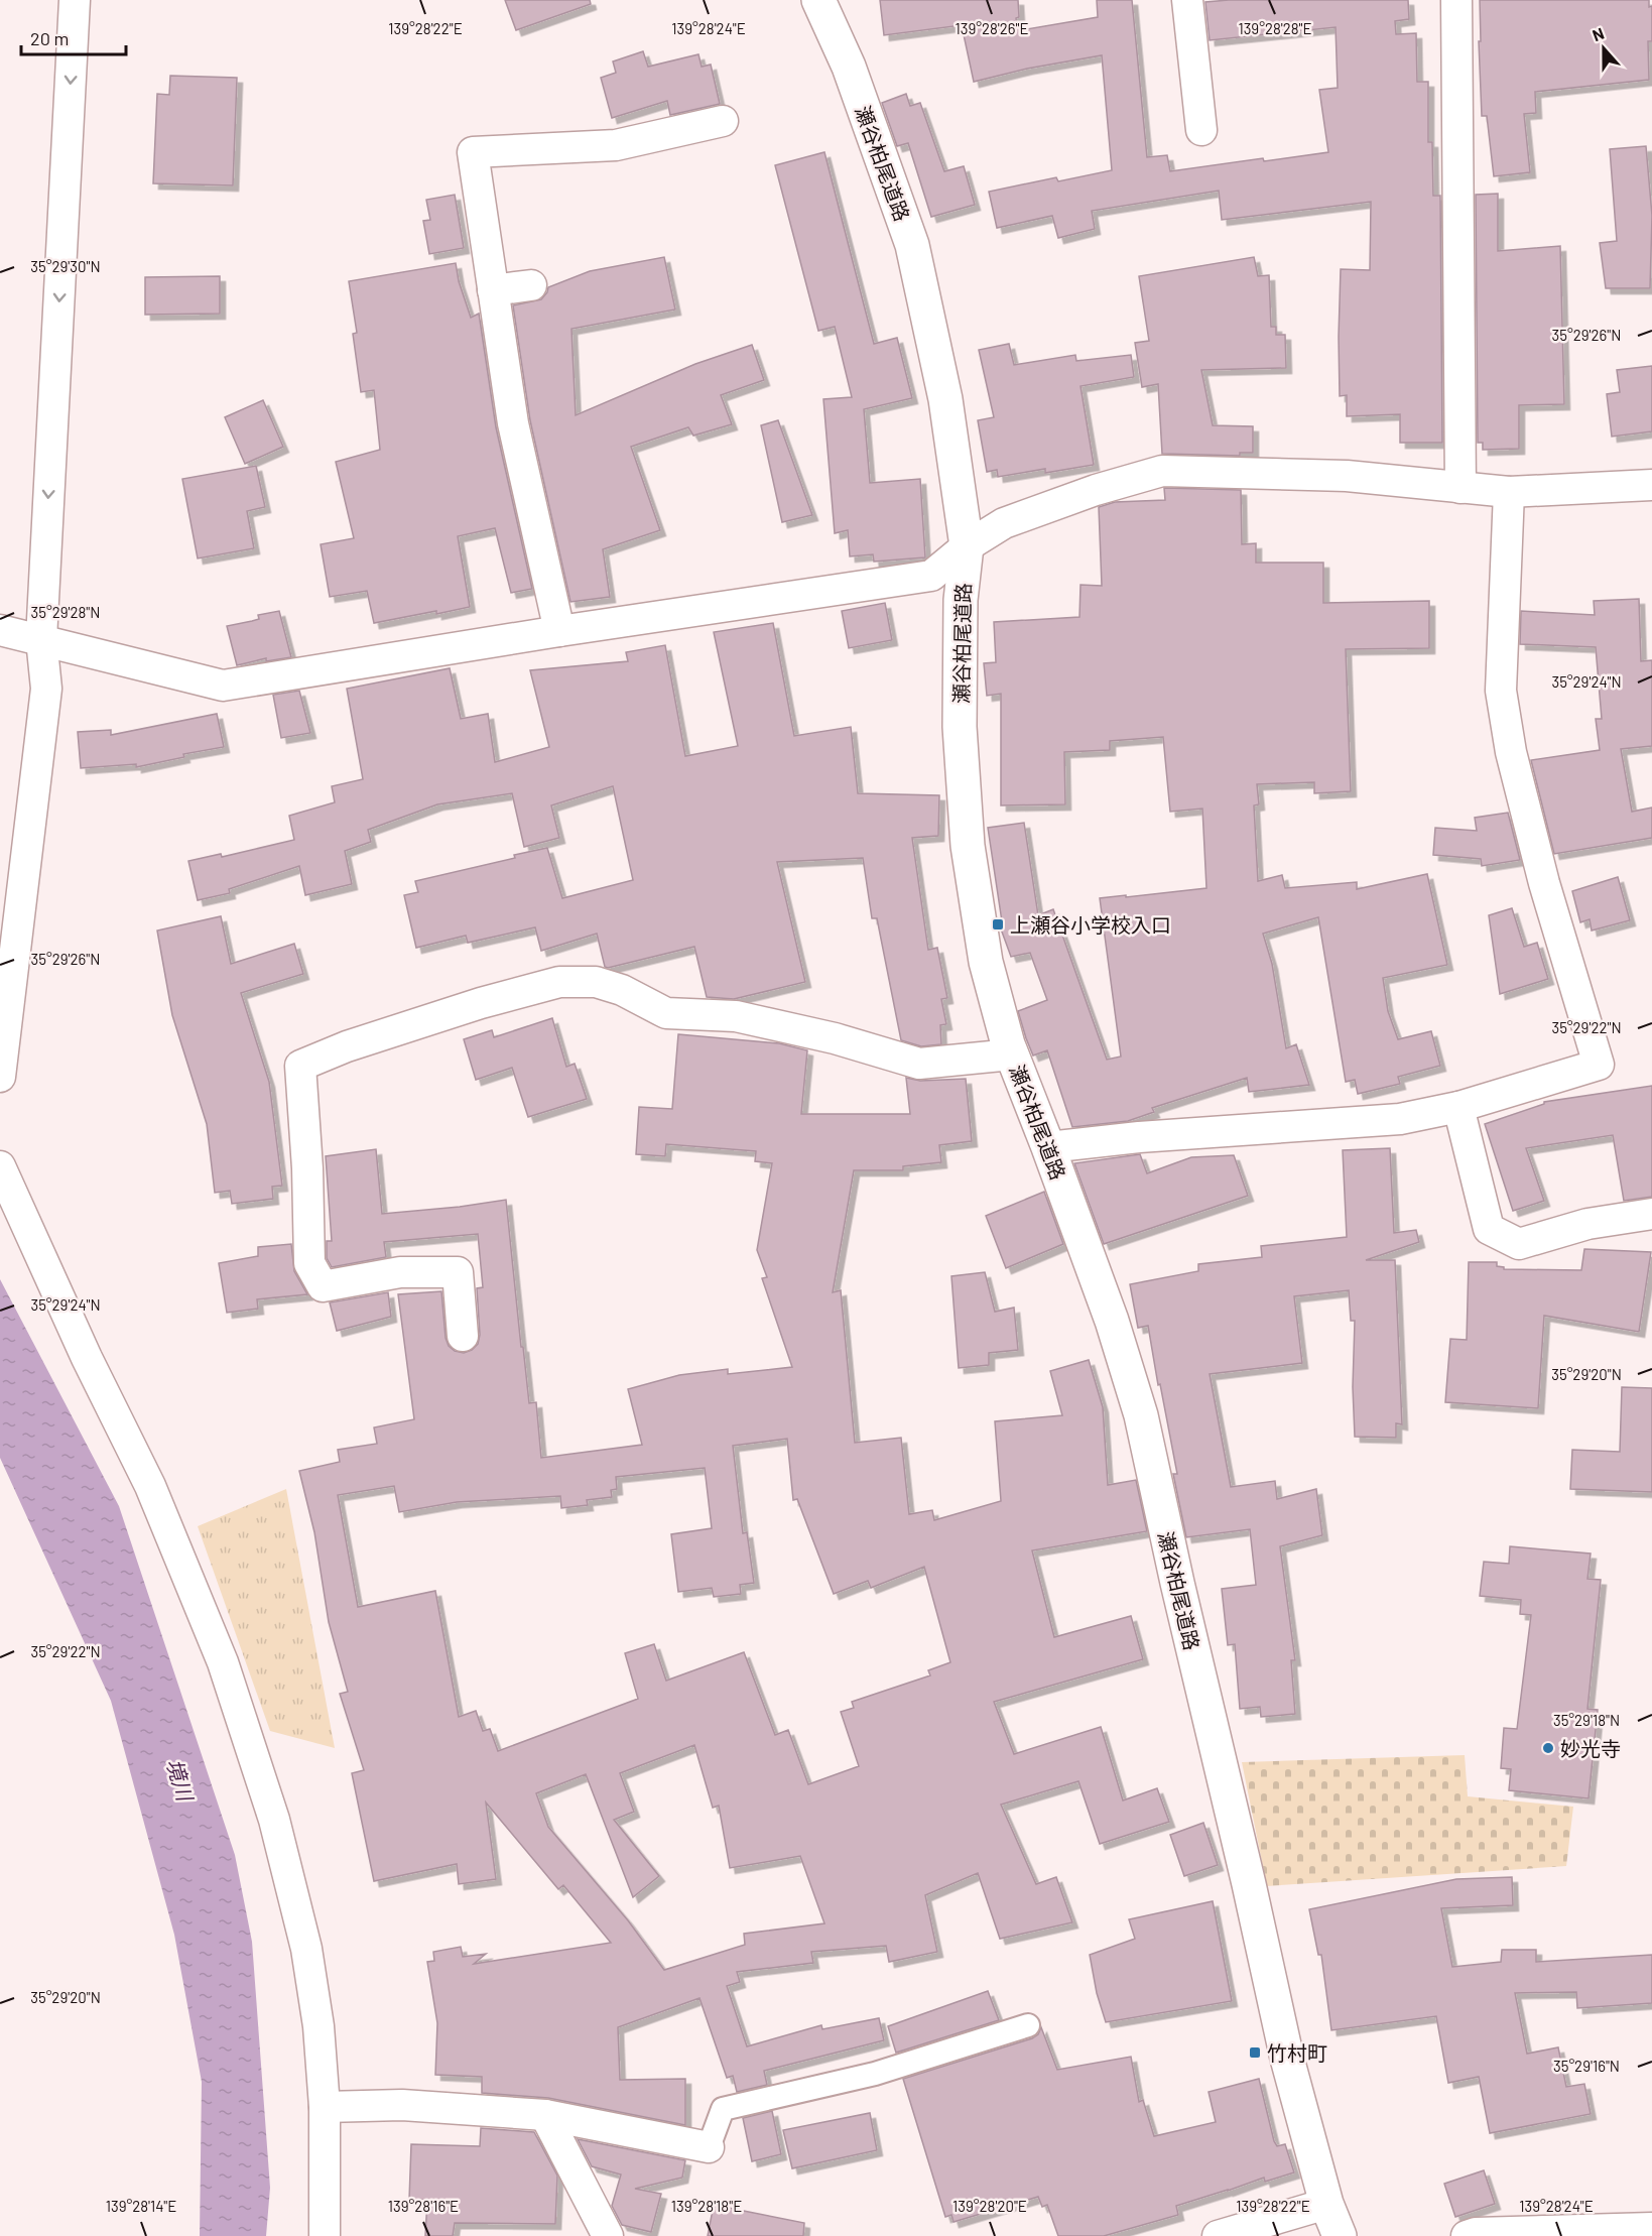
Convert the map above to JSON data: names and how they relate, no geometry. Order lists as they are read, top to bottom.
{
  "streets": {
    "main road": ["瀬谷柏尾道路"]
  },
  "water": ["境川"],
  "places": {
    "transit": ["上瀬谷小学校入口", "竹村町"],
    "other": ["妙光寺"]
  },
  "scale_bar": "20 m",
  "north": "top",
  "coordinates": [
    "139°28'22\"E",
    "139°28'24\"E",
    "139°28'26\"E",
    "139°28'28\"E",
    "35°29'30\"N",
    "35°29'26\"N",
    "35°29'28\"N",
    "35°29'24\"N",
    "35°29'22\"N",
    "35°29'20\"N",
    "35°29'18\"N",
    "35°29'16\"N",
    "139°28'14\"E",
    "139°28'16\"E",
    "139°28'18\"E",
    "139°28'20\"E"
  ]
}
